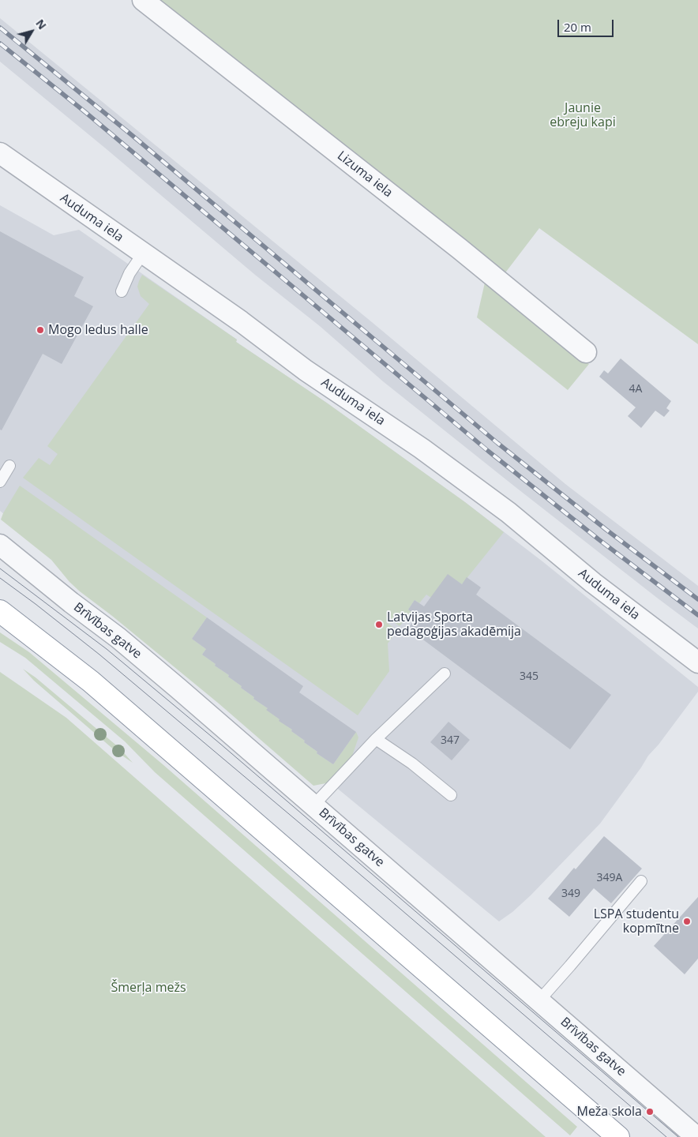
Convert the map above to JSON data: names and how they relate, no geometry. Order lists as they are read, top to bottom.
{
  "streets": {
    "street": ["Lizuma iela", "Auduma iela", "Brīvības gatve"]
  },
  "parks": ["Jaunie ebreju kapi", "Šmerļa mežs"],
  "places": [
    "Mogo ledus halle",
    "Latvijas Sporta pedagoģijas akadēmija",
    "LSPA studentu kopmītne",
    "Meža skola"
  ],
  "house_numbers": [
    "4A",
    "345",
    "347",
    "349A",
    "349"
  ],
  "scale_bar": "20 m",
  "north": "top right"
}
